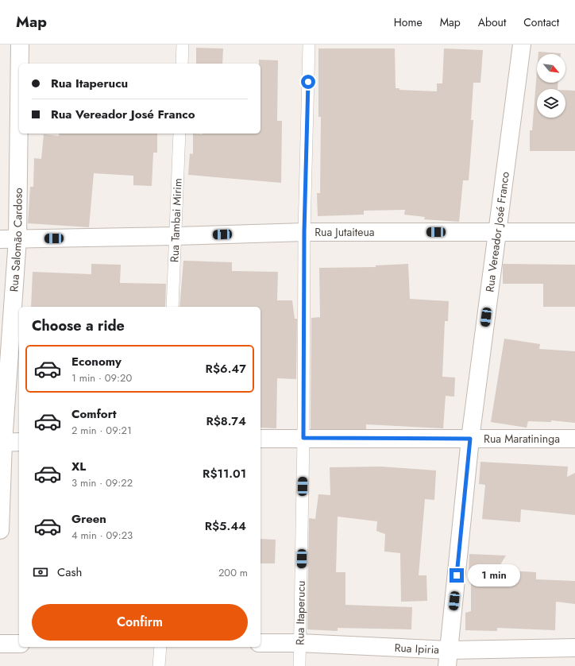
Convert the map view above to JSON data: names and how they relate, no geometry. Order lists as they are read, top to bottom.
{
  "streets": {
    "street": [
      "Rua Jutaiteua",
      "Rua Vereador José Franco",
      "Rua Salomão Cardoso",
      "Rua Maratininga",
      "Rua Ipiria"
    ],
    "lane": ["Rua Tambai Mirim", "Rua Itaperucu"]
  },
  "crossings": [
    ["Rua Tambai Mirim", "Rua Jutaiteua"],
    ["Rua Jutaiteua", "Rua Vereador José Franco"],
    ["Rua Jutaiteua", "Rua Salomão Cardoso"],
    ["Rua Jutaiteua", "Rua Itaperucu"],
    ["Rua Vereador José Franco", "Rua Maratininga"],
    ["Rua Vereador José Franco", "Rua Ipiria"],
    ["Rua Maratininga", "Rua Itaperucu"],
    ["Rua Itaperucu", "Rua Ipiria"]
  ],
  "north": "bottom right",
  "page": {
    "header": "Map",
    "nav": [
      "Home",
      "Map",
      "About",
      "Contact"
    ],
    "banner": ["Rua Itaperucu", "Rua Vereador José Franco"],
    "heading": "Choose a ride",
    "list": [
      {
        "name": "Economy",
        "note": "1 min · 09:20",
        "value": "R$6.47"
      },
      {
        "name": "Comfort",
        "note": "2 min · 09:21",
        "value": "R$8.74"
      },
      {
        "name": "XL",
        "note": "3 min · 09:22",
        "value": "R$11.01"
      },
      {
        "name": "Green",
        "note": "4 min · 09:23",
        "value": "R$5.44"
      }
    ],
    "pay": ["Cash", "200 m"],
    "bubble": "1 min",
    "buttons": "Confirm"
  }
}
